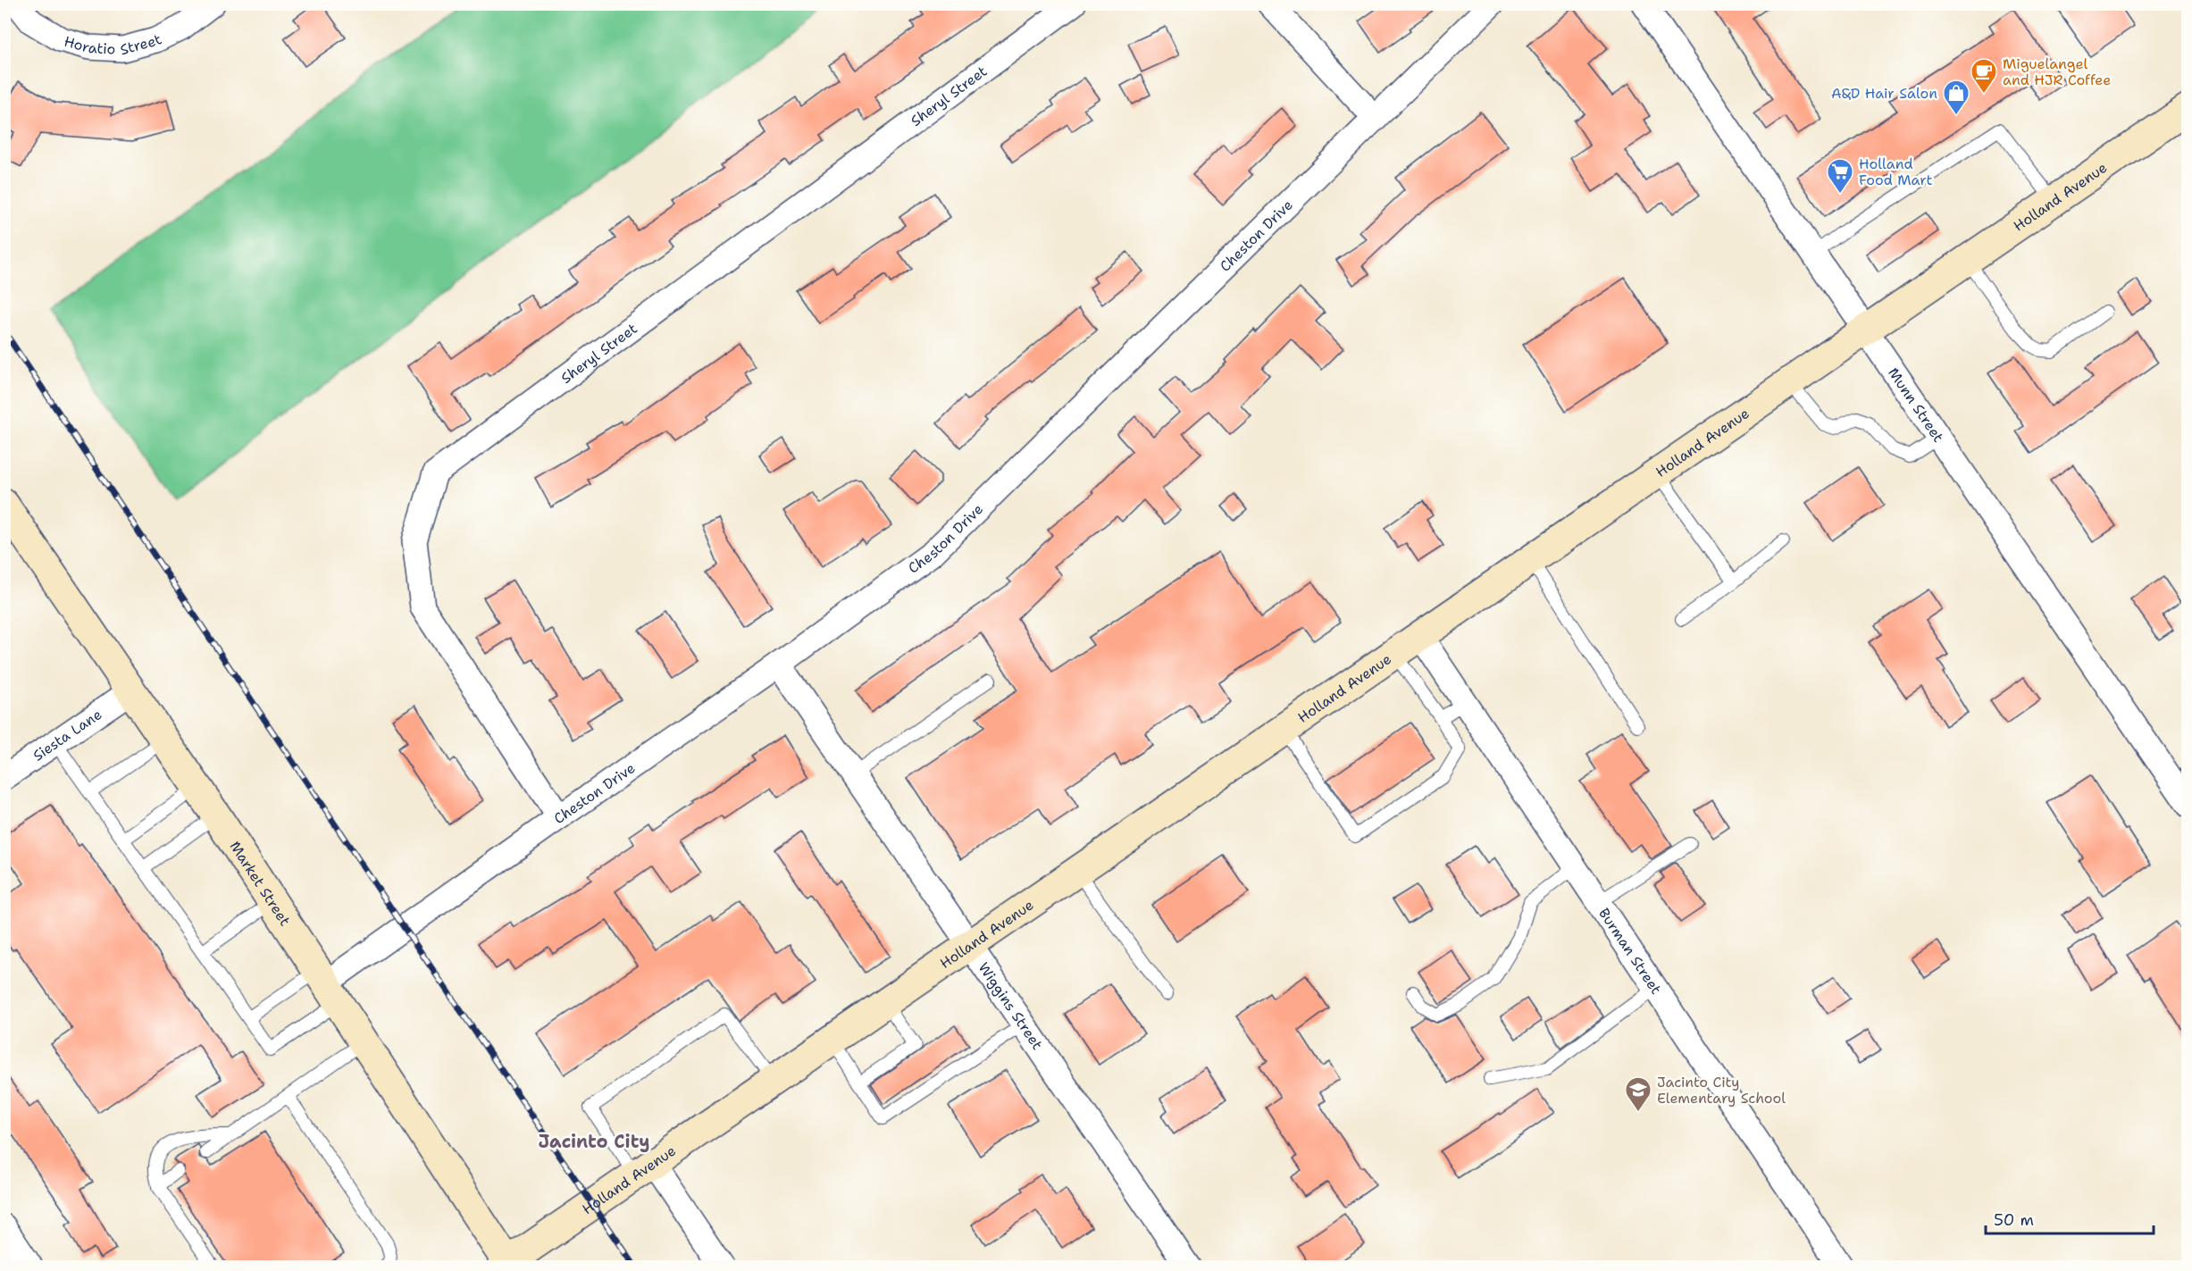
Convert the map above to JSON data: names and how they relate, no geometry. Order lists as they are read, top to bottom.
{
  "streets": {
    "main road": ["Holland Avenue", "Market Street"],
    "street": [
      "Horatio Street",
      "Sheryl Street",
      "Cheston Drive",
      "Munn Street",
      "Siesta Lane",
      "Burman Street",
      "Wiggins Street"
    ]
  },
  "crossings": [
    ["Sheryl Street", "Cheston Drive"],
    ["Holland Avenue", "Munn Street"],
    ["Holland Avenue", "Market Street"],
    ["Holland Avenue", "Burman Street"],
    ["Holland Avenue", "Wiggins Street"],
    ["Cheston Drive", "Market Street"],
    ["Cheston Drive", "Wiggins Street"],
    ["Siesta Lane", "Market Street"]
  ],
  "districts": ["Jacinto City"],
  "places": {
    "cafe": ["Miguelangel and HJR Coffee"],
    "shop": ["A&D Hair Salon"],
    "supermarket": ["Holland Food Mart"],
    "school or university": ["Jacinto City Elementary School"]
  },
  "scale_bar": "50 m"
}
